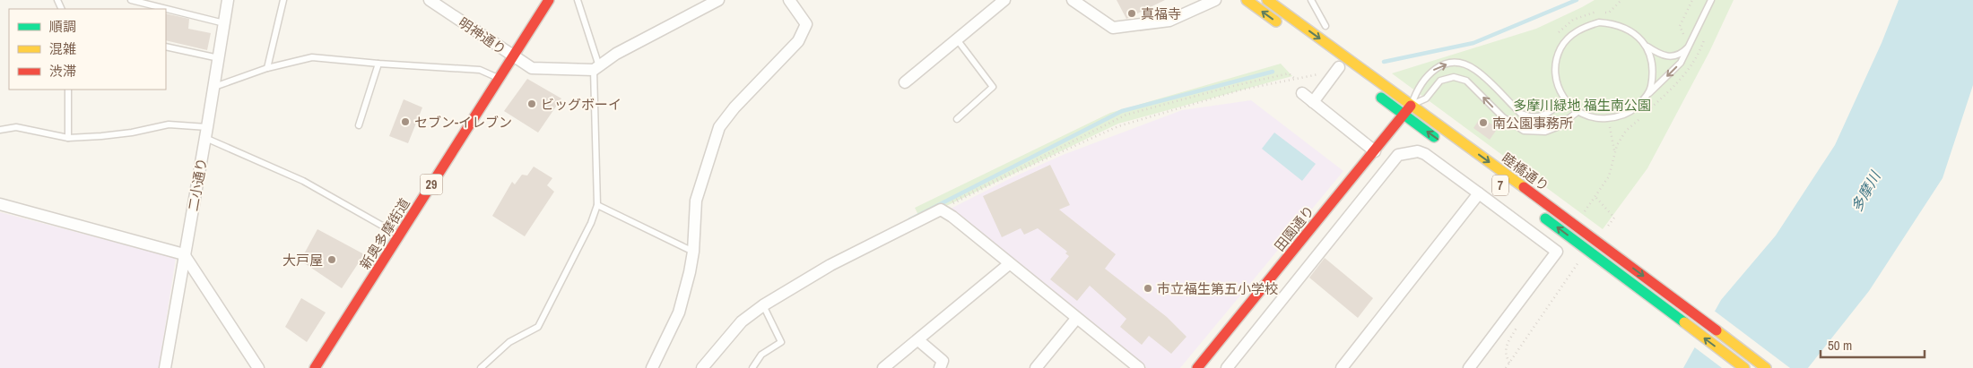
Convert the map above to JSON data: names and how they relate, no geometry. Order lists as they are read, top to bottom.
{
  "streets": {
    "main road": [
      "睦橋通り",
      "29",
      "7",
      "田園通り",
      "新奥多摩街道"
    ],
    "street": ["明神通り", "二小通り"]
  },
  "crossings": [
    ["明神通り", "新奥多摩街道"],
    ["睦橋通り", "田園通り"]
  ],
  "water": ["多摩川"],
  "parks": ["多摩川緑地 福生南公園"],
  "places": [
    "真福寺",
    "ビッグボーイ",
    "セブン-イレブン",
    "南公園事務所",
    "大戸屋",
    "市立福生第五小学校"
  ],
  "legend": ["順調", "混雑", "渋滞"],
  "scale_bar": "50 m"
}
